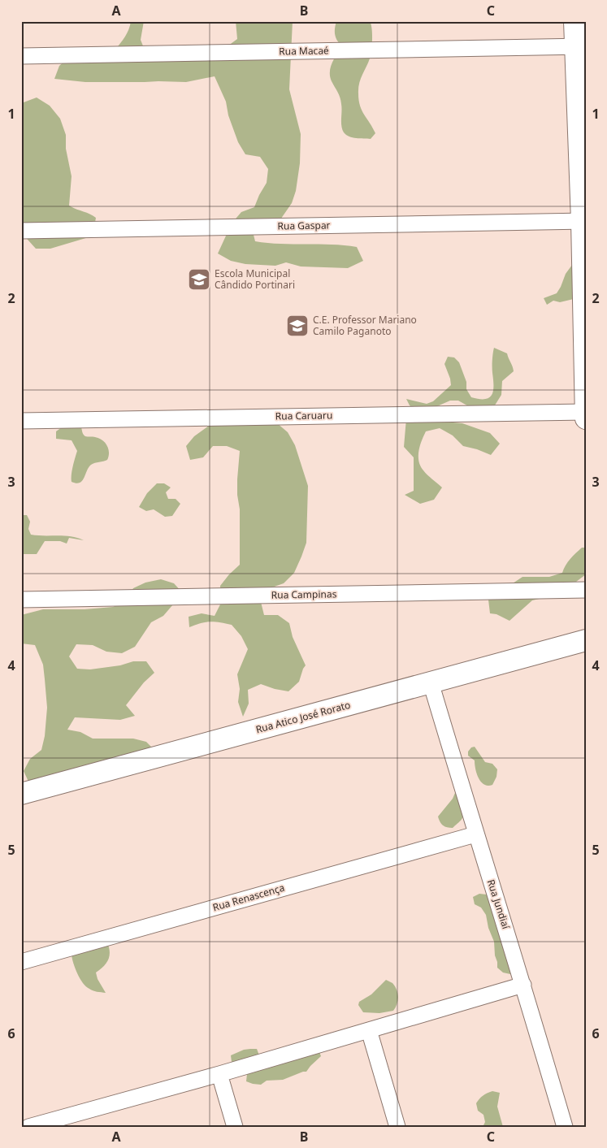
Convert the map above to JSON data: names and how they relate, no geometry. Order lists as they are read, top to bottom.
{
  "streets": {
    "street": [
      "Rua Macaé",
      "Rua Gaspar",
      "Rua Caruaru",
      "Rua Campinas",
      "Rua Atico José Rorato",
      "Rua Renascença",
      "Rua Jundiaí"
    ]
  },
  "crossings": [
    ["Rua Atico José Rorato", "Rua Jundiaí"],
    ["Rua Renascença", "Rua Jundiaí"]
  ],
  "places": {
    "school or university": ["Escola Municipal Cândido Portinari", "C.E. Professor Mariano Camilo Paganoto"]
  },
  "grid": {
    "columns": ["A", "B", "C"],
    "rows": [
      "1",
      "2",
      "3",
      "4",
      "5",
      "6"
    ]
  }
}
